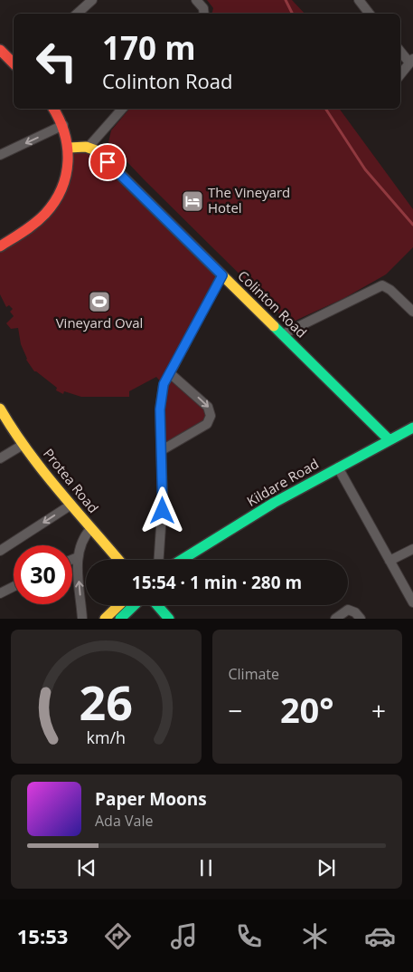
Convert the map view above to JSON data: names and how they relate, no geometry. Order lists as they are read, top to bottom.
{
  "streets": {
    "street": ["Colinton Road", "Protea Road", "Kildare Road"]
  },
  "crossings": [
    ["Colinton Road", "Kildare Road"]
  ],
  "places": {
    "hotel": ["The Vineyard Hotel"],
    "sports": ["Vineyard Oval"]
  },
  "page": {
    "turn": ["170 m", "Colinton Road"],
    "limit": "30",
    "trip": "15:54 · 1 min · 280 m",
    "tile": "Climate",
    "heat": ["−", "20°", "+"],
    "song": ["Paper Moons", "Ada Vale"],
    "tabs": "15:53",
    "gauge": ["26", "km/h"]
  }
}
